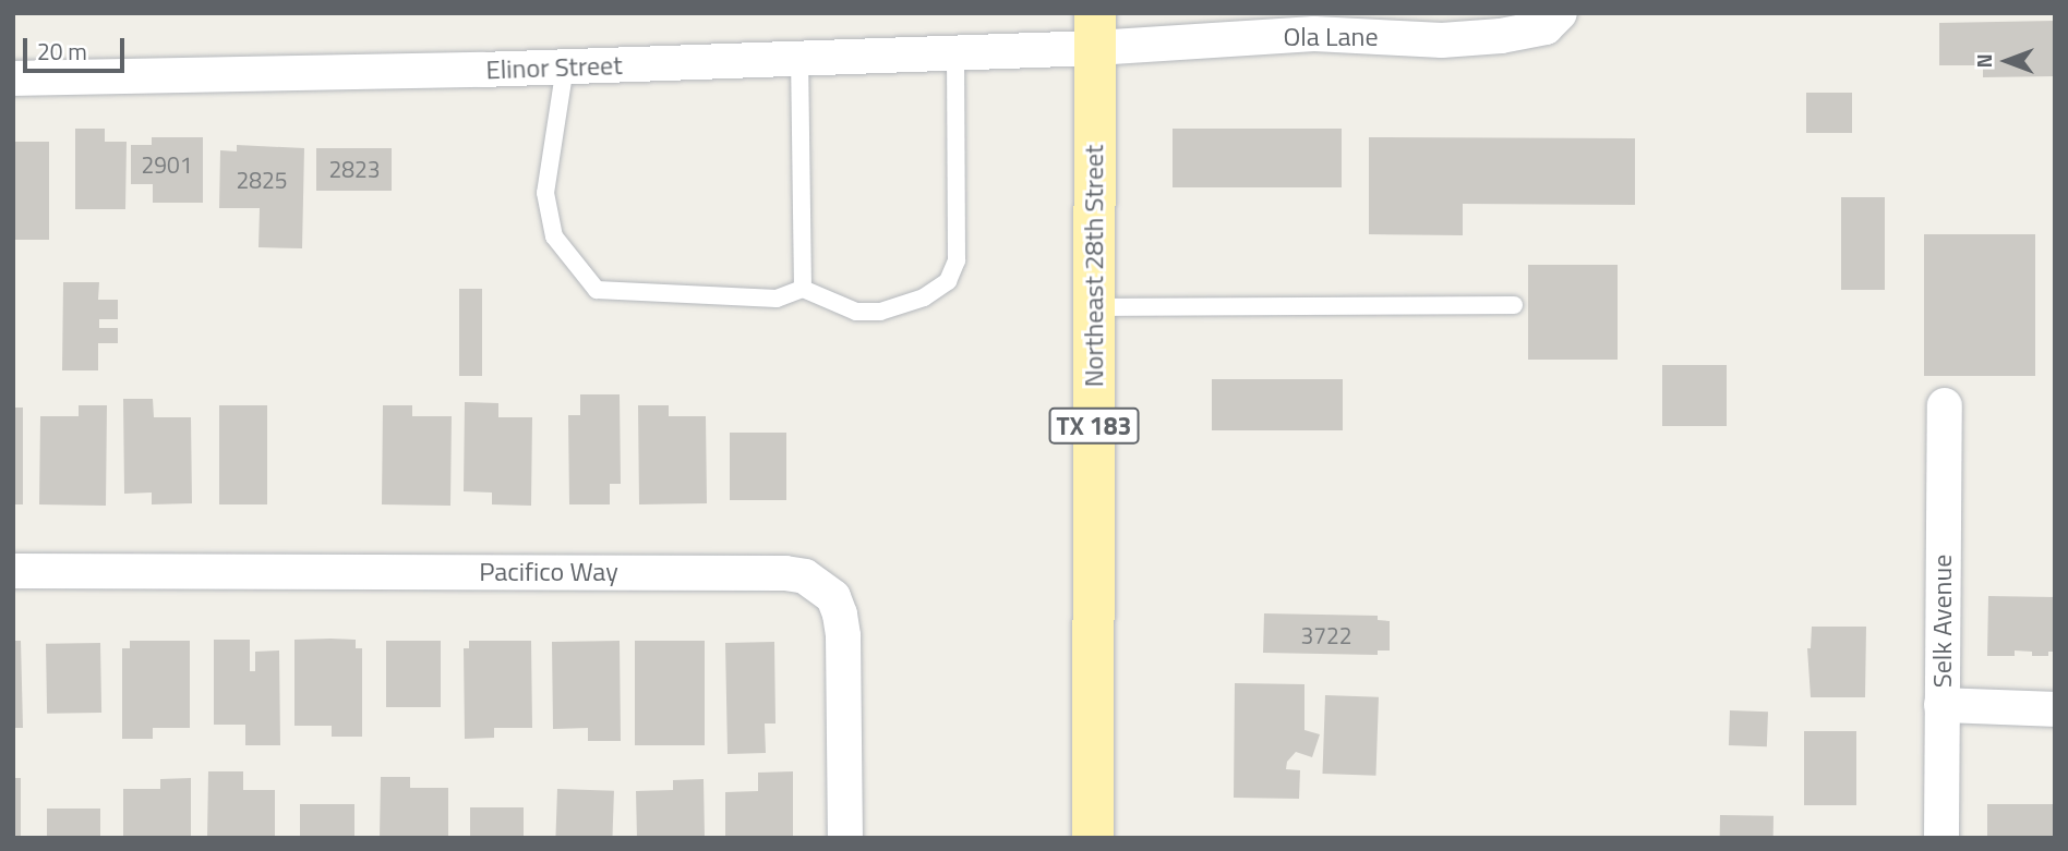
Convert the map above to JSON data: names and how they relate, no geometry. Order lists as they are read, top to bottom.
{
  "streets": {
    "main road": ["Northeast 28th Street", "TX 183"],
    "street": [
      "Ola Lane",
      "Elinor Street",
      "Pacifico Way",
      "Selk Avenue"
    ]
  },
  "crossings": [
    ["Ola Lane", "Elinor Street"],
    ["Ola Lane", "Northeast 28th Street"],
    ["Elinor Street", "Northeast 28th Street"]
  ],
  "house_numbers": [
    "2901",
    "2823",
    "2825",
    "3722"
  ],
  "scale_bar": "20 m",
  "north": "left"
}
